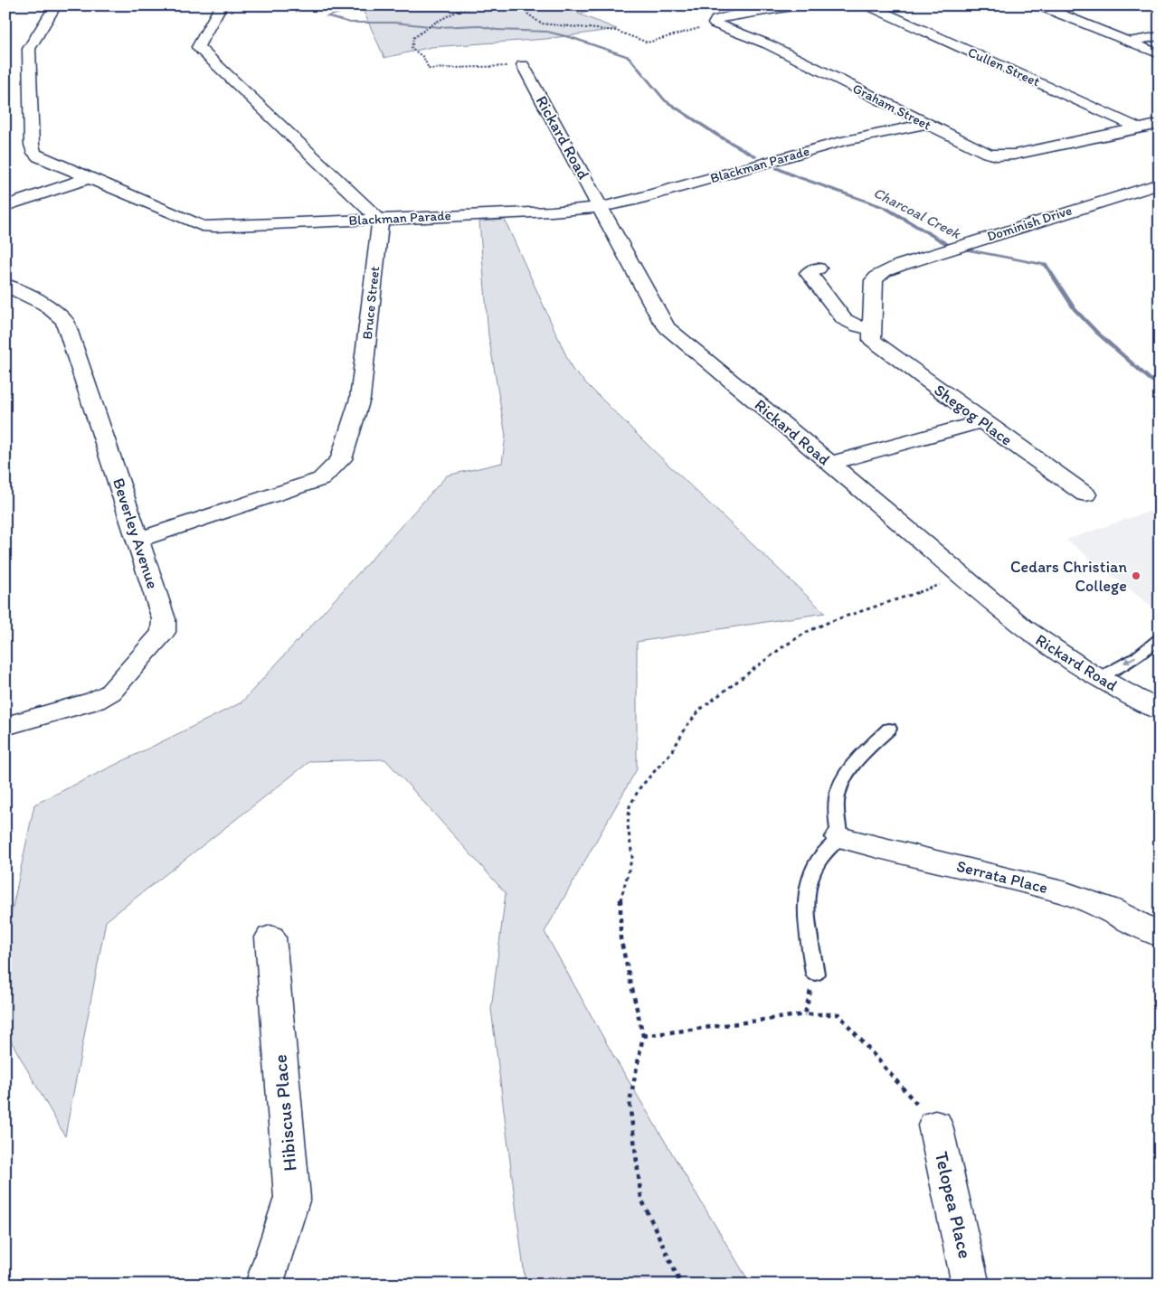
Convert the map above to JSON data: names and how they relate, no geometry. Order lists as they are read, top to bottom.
{
  "streets": {
    "street": [
      "Cullen Street",
      "Graham Street",
      "Rickard Road",
      "Blackman Parade",
      "Dominish Drive",
      "Bruce Street",
      "Shegog Place",
      "Beverley Avenue",
      "Serrata Place",
      "Hibiscus Place",
      "Telopea Place"
    ]
  },
  "crossings": [
    ["Cullen Street", "Graham Street"],
    ["Graham Street", "Blackman Parade"],
    ["Rickard Road", "Blackman Parade"],
    ["Blackman Parade", "Bruce Street"],
    ["Dominish Drive", "Shegog Place"],
    ["Bruce Street", "Beverley Avenue"]
  ],
  "water": ["Charcoal Creek"],
  "places": ["Cedars Christian College"]
}
